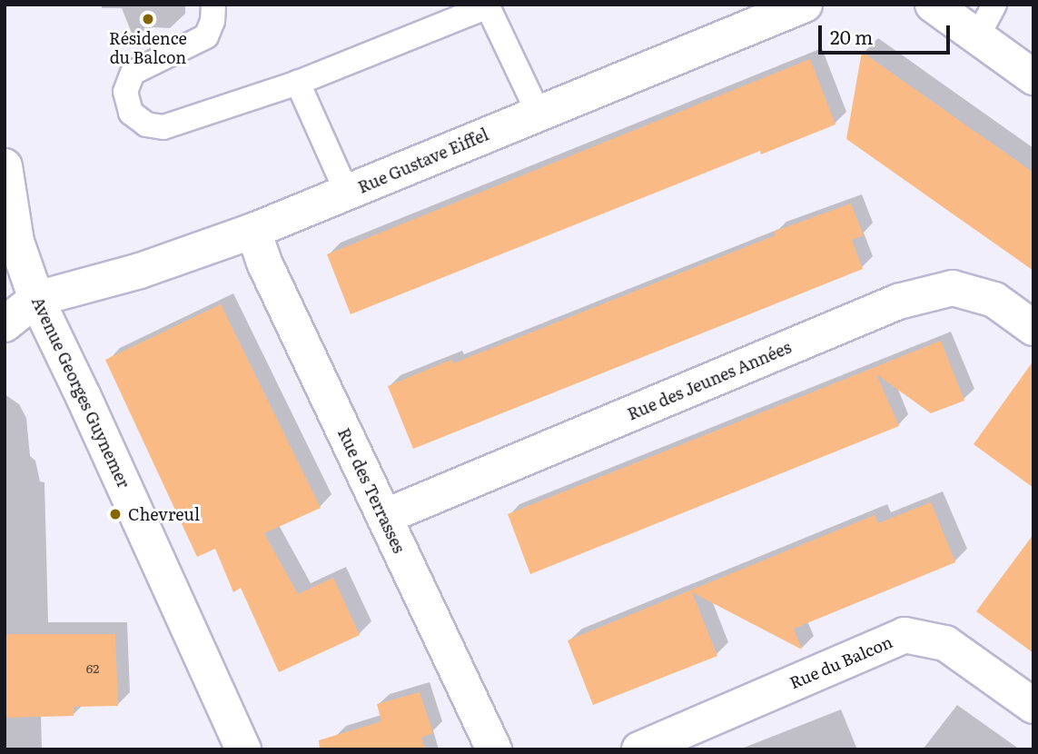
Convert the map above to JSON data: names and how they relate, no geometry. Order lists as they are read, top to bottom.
{
  "streets": {
    "street": [
      "Rue Gustave Eiffel",
      "Rue des Jeunes Années",
      "Avenue Georges Guynemer",
      "Rue des Terrasses",
      "Rue du Balcon"
    ]
  },
  "crossings": [
    ["Rue Gustave Eiffel", "Avenue Georges Guynemer"],
    ["Rue Gustave Eiffel", "Rue des Terrasses"],
    ["Rue des Jeunes Années", "Rue des Terrasses"]
  ],
  "places": ["Résidence du Balcon", "Chevreul"],
  "house_numbers": ["62"],
  "scale_bar": "20 m"
}
